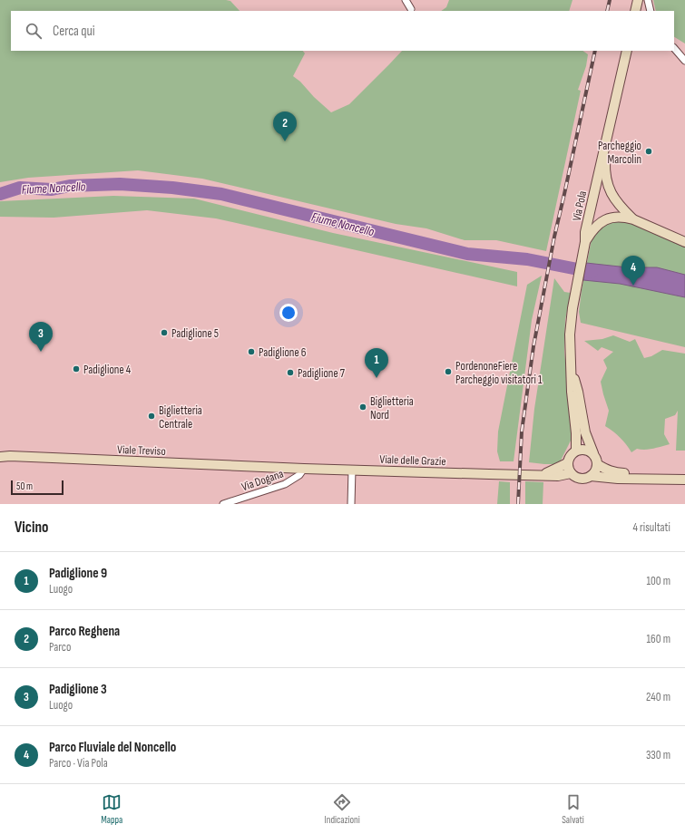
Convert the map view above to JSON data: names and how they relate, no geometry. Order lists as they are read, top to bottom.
{
  "streets": {
    "main road": ["Via Pola", "Viale Treviso", "Viale delle Grazie"],
    "street": ["Via Dogana"]
  },
  "crossings": [
    ["Via Pola", "Viale delle Grazie"],
    ["Viale Treviso", "Viale delle Grazie"],
    ["Viale delle Grazie", "Via Dogana"]
  ],
  "water": ["Fiume Noncello"],
  "places": [
    "Parcheggio Marcolin",
    "Padiglione 5",
    "Padiglione 6",
    "Padiglione 4",
    "PordenoneFiere Parcheggio visitatori 1",
    "Padiglione 7",
    "Biglietteria Nord",
    "Biglietteria Centrale"
  ],
  "scale_bar": "50 m",
  "page": {
    "search": "Cerca qui",
    "pins": [
      "2",
      "4",
      "3",
      "1"
    ],
    "scale": "50 m",
    "heading": ["Vicino", "4 risultati"],
    "list": [
      {
        "mark": "1",
        "name": "Padiglione 9",
        "note": "Luogo",
        "value": "100 m"
      },
      {
        "mark": "2",
        "name": "Parco Reghena",
        "note": "Parco",
        "value": "160 m"
      },
      {
        "mark": "3",
        "name": "Padiglione 3",
        "note": "Luogo",
        "value": "240 m"
      },
      {
        "mark": "4",
        "name": "Parco Fluviale del Noncello",
        "note": "Parco · Via Pola",
        "value": "330 m"
      }
    ],
    "nav": ["Mappa", "Indicazioni", "Salvati"]
  }
}
